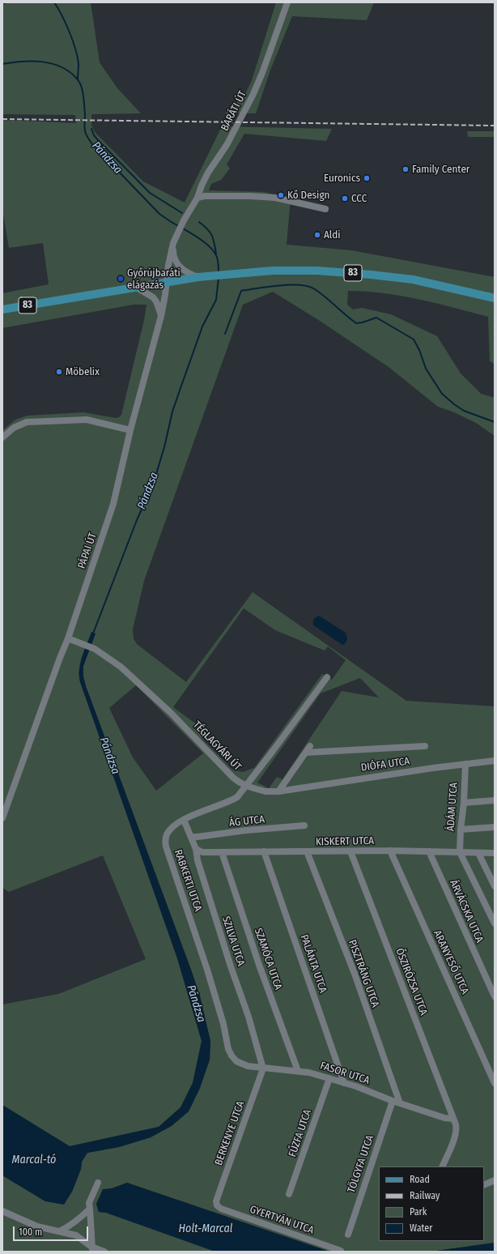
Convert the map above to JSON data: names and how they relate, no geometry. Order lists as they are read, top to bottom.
{
  "streets": {
    "main road": ["83"],
    "street": [
      "BARÁTI ÚT",
      "PÁPAI ÚT",
      "TÉGLAGYÁRI ÚT",
      "DIÓFA UTCA",
      "ÁDÁM UTCA",
      "ÁG UTCA",
      "KISKERT UTCA",
      "RABKERTI UTCA",
      "ÁRVÁCSKA UTCA",
      "SZILVA UTCA",
      "SZAMÓCA UTCA",
      "ARANYESŐ UTCA",
      "PALÁNTA UTCA",
      "PISZTRÁNG UTCA",
      "ŐSZIRÓZSA UTCA",
      "FASOR UTCA",
      "BERKENYE UTCA",
      "FŰZFA UTCA",
      "TÖLGYFA UTCA",
      "GYERTYÁN UTCA"
    ]
  },
  "crossings": [
    ["BARÁTI ÚT", "PÁPAI ÚT"],
    ["83", "PÁPAI ÚT"],
    ["PÁPAI ÚT", "TÉGLAGYÁRI ÚT"],
    ["TÉGLAGYÁRI ÚT", "RABKERTI UTCA"],
    ["DIÓFA UTCA", "ÁDÁM UTCA"],
    ["ÁDÁM UTCA", "KISKERT UTCA"],
    ["ÁG UTCA", "SZILVA UTCA"],
    ["KISKERT UTCA", "ÁRVÁCSKA UTCA"],
    ["KISKERT UTCA", "SZILVA UTCA"],
    ["KISKERT UTCA", "SZAMÓCA UTCA"],
    ["KISKERT UTCA", "ARANYESŐ UTCA"],
    ["KISKERT UTCA", "PALÁNTA UTCA"],
    ["KISKERT UTCA", "PISZTRÁNG UTCA"],
    ["KISKERT UTCA", "ŐSZIRÓZSA UTCA"],
    ["RABKERTI UTCA", "SZILVA UTCA"],
    ["RABKERTI UTCA", "FASOR UTCA"],
    ["SZILVA UTCA", "FASOR UTCA"],
    ["SZILVA UTCA", "BERKENYE UTCA"],
    ["SZAMÓCA UTCA", "FASOR UTCA"],
    ["PALÁNTA UTCA", "FASOR UTCA"],
    ["PISZTRÁNG UTCA", "FASOR UTCA"],
    ["ŐSZIRÓZSA UTCA", "FASOR UTCA"],
    ["FASOR UTCA", "BERKENYE UTCA"],
    ["FASOR UTCA", "FŰZFA UTCA"],
    ["FASOR UTCA", "TÖLGYFA UTCA"],
    ["BERKENYE UTCA", "GYERTYÁN UTCA"]
  ],
  "water": ["Pándzsa", "Marcal-tó", "Holt-Marcal"],
  "places": [
    "Family Center",
    "Euronics",
    "Kő Design",
    "CCC",
    "Aldi",
    "Győrújbaráti elágazás",
    "Möbelix"
  ],
  "legend": [
    "Road",
    "Railway",
    "Park",
    "Water"
  ],
  "scale_bar": "100 m"
}
